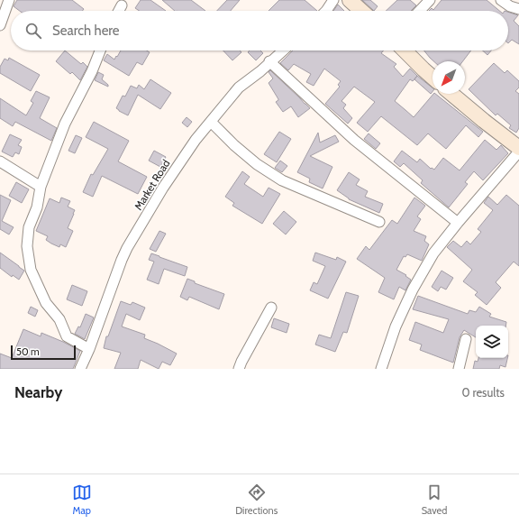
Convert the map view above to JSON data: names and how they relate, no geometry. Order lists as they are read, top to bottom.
{
  "streets": {
    "street": ["Market Road"]
  },
  "scale_bar": "50 m",
  "north": "bottom left",
  "page": {
    "search": "Search here",
    "scale": "50 m",
    "heading": ["Nearby", "0 results"],
    "nav": ["Map", "Directions", "Saved"]
  }
}
